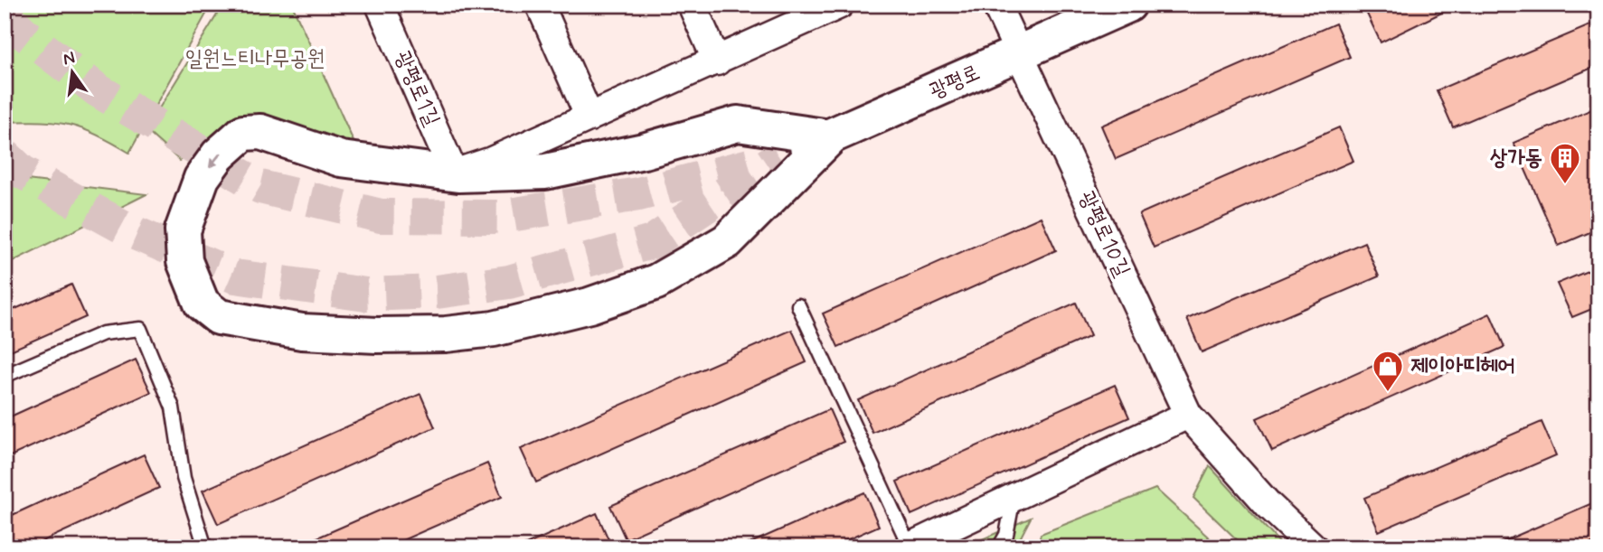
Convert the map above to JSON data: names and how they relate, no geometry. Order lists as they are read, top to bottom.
{
  "streets": {
    "main road": ["광평로"],
    "street": ["광평로1길", "광평로10길"]
  },
  "crossings": [
    ["광평로", "광평로10길"]
  ],
  "parks": ["일원느티나무공원"],
  "places": {
    "building": ["상가동"],
    "shop": ["제이아띠헤어"]
  },
  "north": "top"
}
